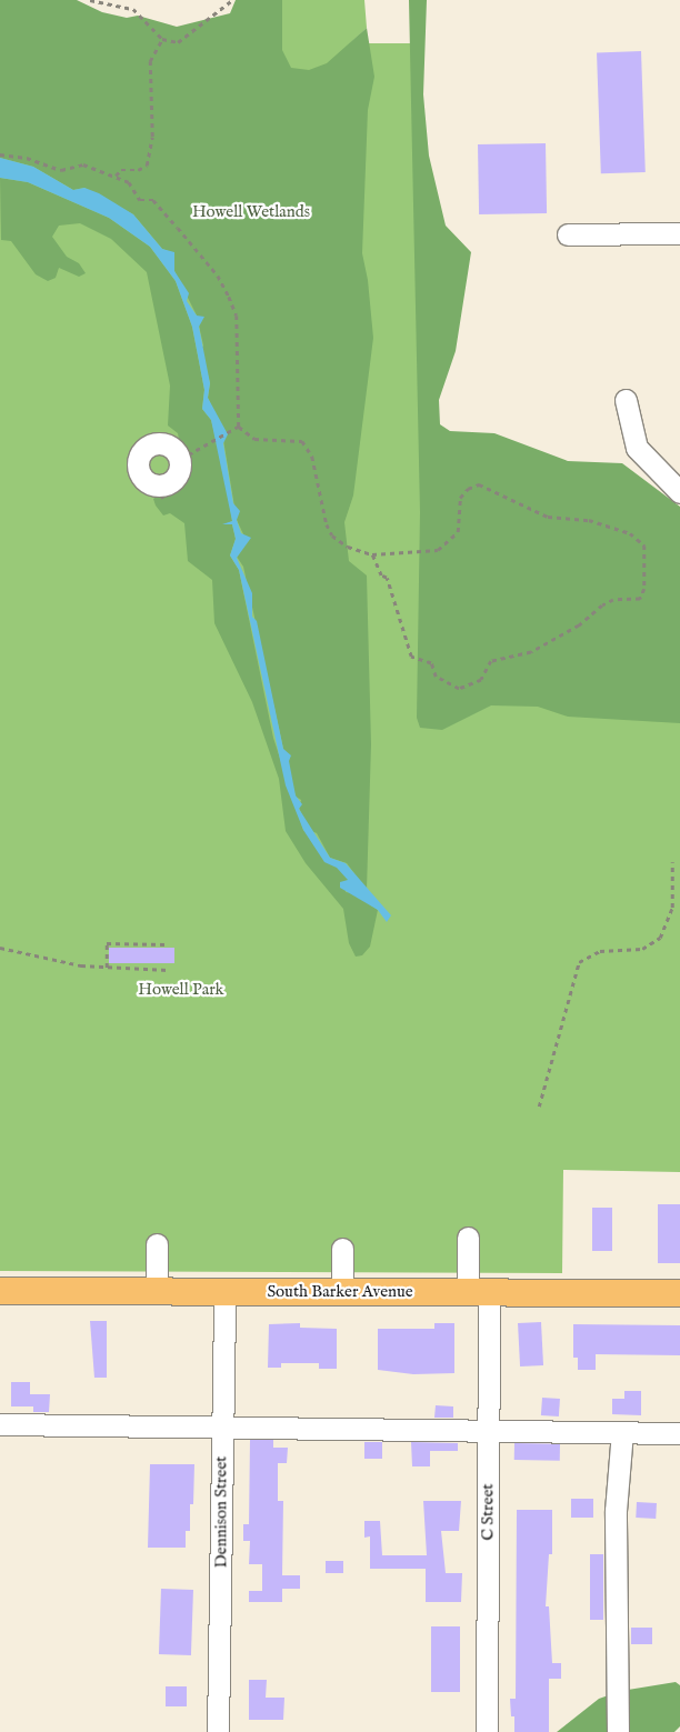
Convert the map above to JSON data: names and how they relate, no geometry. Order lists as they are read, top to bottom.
{
  "streets": {
    "main road": ["South Barker Avenue"],
    "street": ["Dennison Street", "C Street"]
  },
  "crossings": [
    ["South Barker Avenue", "Dennison Street"],
    ["South Barker Avenue", "C Street"]
  ],
  "parks": ["Howell Wetlands", "Howell Park"]
}
